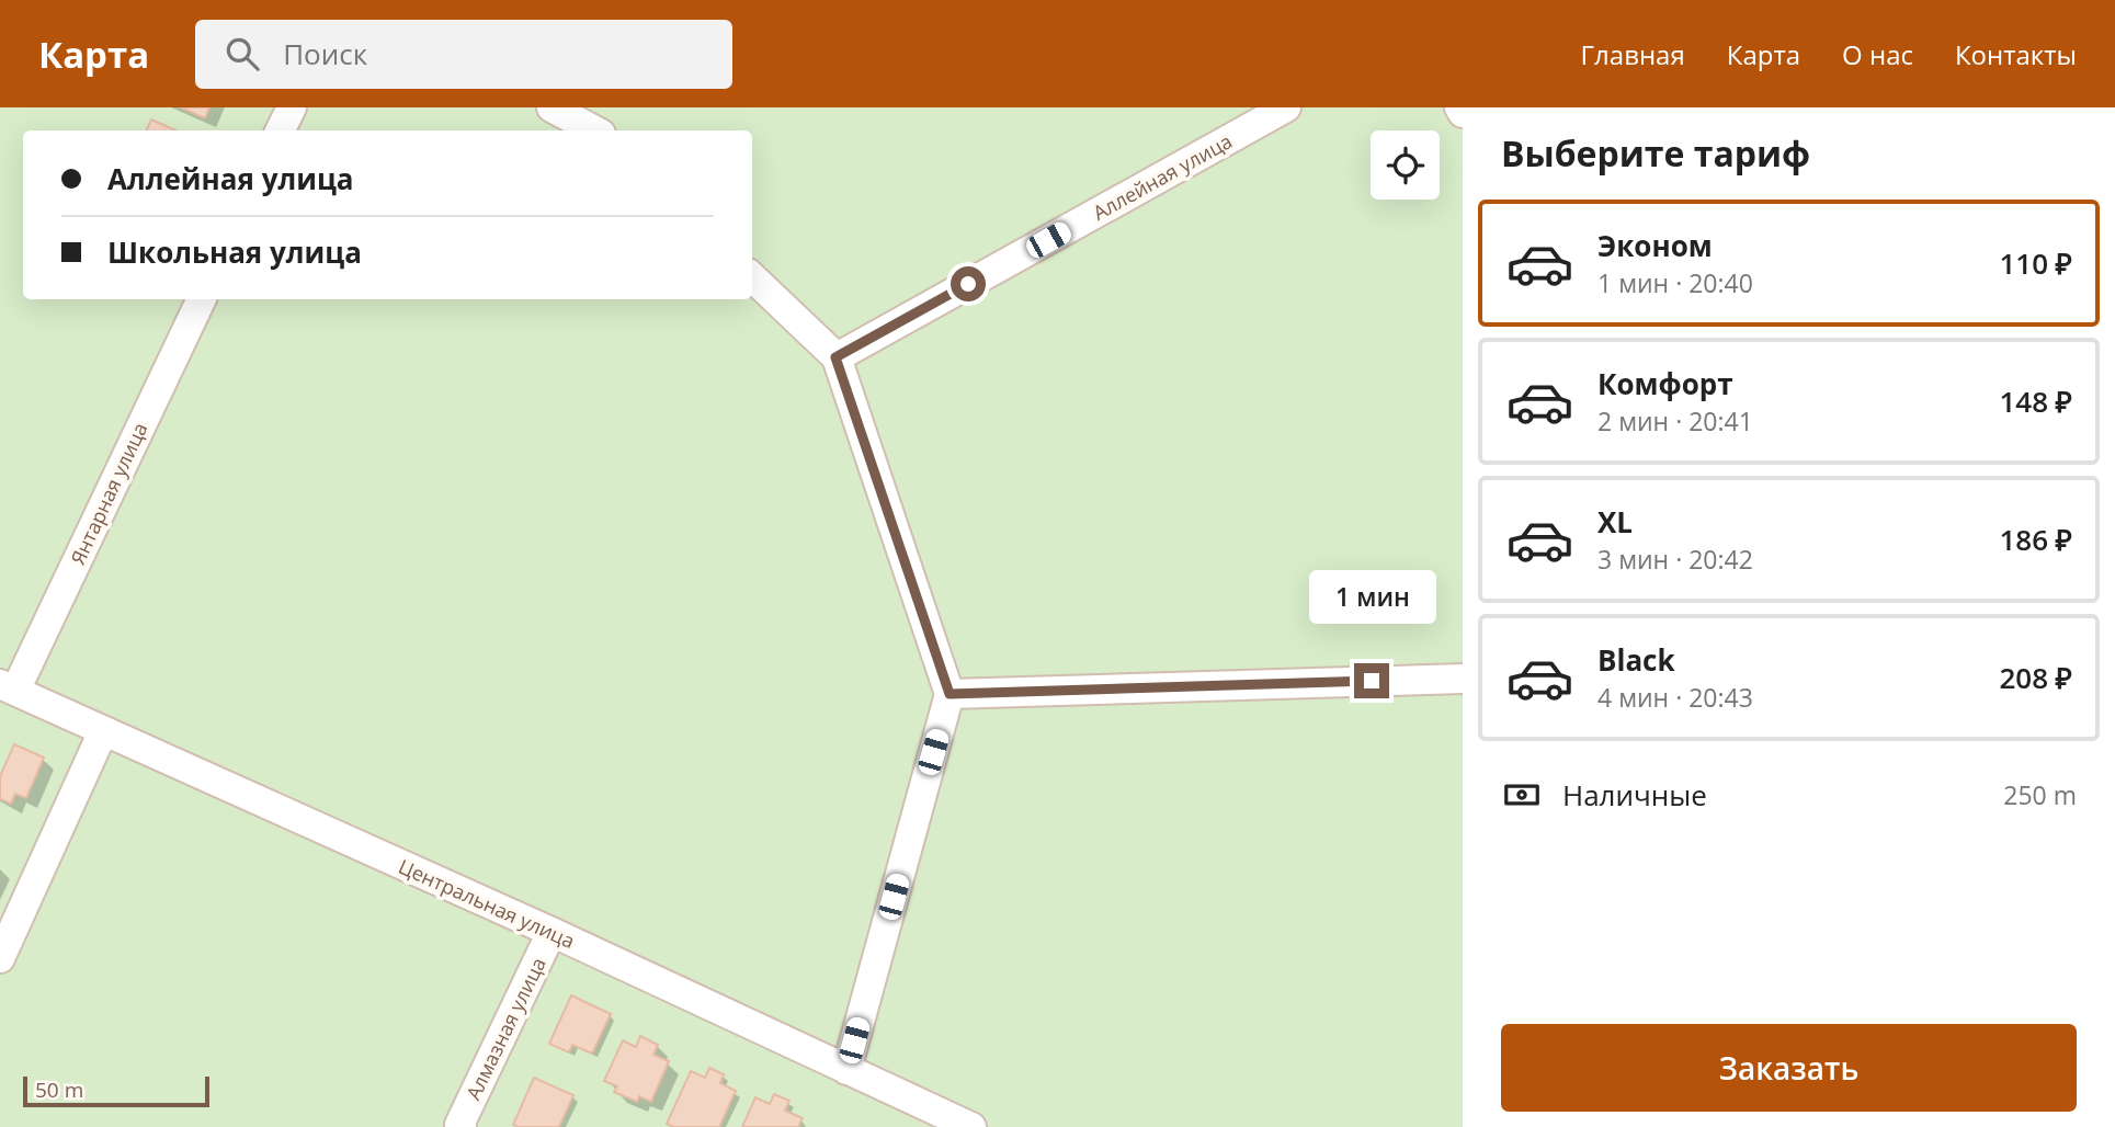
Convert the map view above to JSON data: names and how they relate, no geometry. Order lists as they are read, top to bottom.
{
  "streets": {
    "street": [
      "Аллейная улица",
      "Янтарная улица",
      "Центральная улица",
      "Алмазная улица"
    ]
  },
  "crossings": [
    ["Янтарная улица", "Центральная улица"],
    ["Центральная улица", "Алмазная улица"]
  ],
  "scale_bar": "50 m",
  "page": {
    "header": "Карта",
    "search": "Поиск",
    "nav": [
      "Главная",
      "Карта",
      "О нас",
      "Контакты"
    ],
    "heading": "Выберите тариф",
    "banner": ["Аллейная улица", "Школьная улица"],
    "list": [
      {
        "name": "Эконом",
        "note": "1 мин · 20:40",
        "value": "110 ₽"
      },
      {
        "name": "Комфорт",
        "note": "2 мин · 20:41",
        "value": "148 ₽"
      },
      {
        "name": "XL",
        "note": "3 мин · 20:42",
        "value": "186 ₽"
      },
      {
        "name": "Black",
        "note": "4 мин · 20:43",
        "value": "208 ₽"
      }
    ],
    "bubble": "1 мин",
    "pay": ["Наличные", "250 m"],
    "buttons": "Заказать",
    "scale": "50 m"
  }
}
